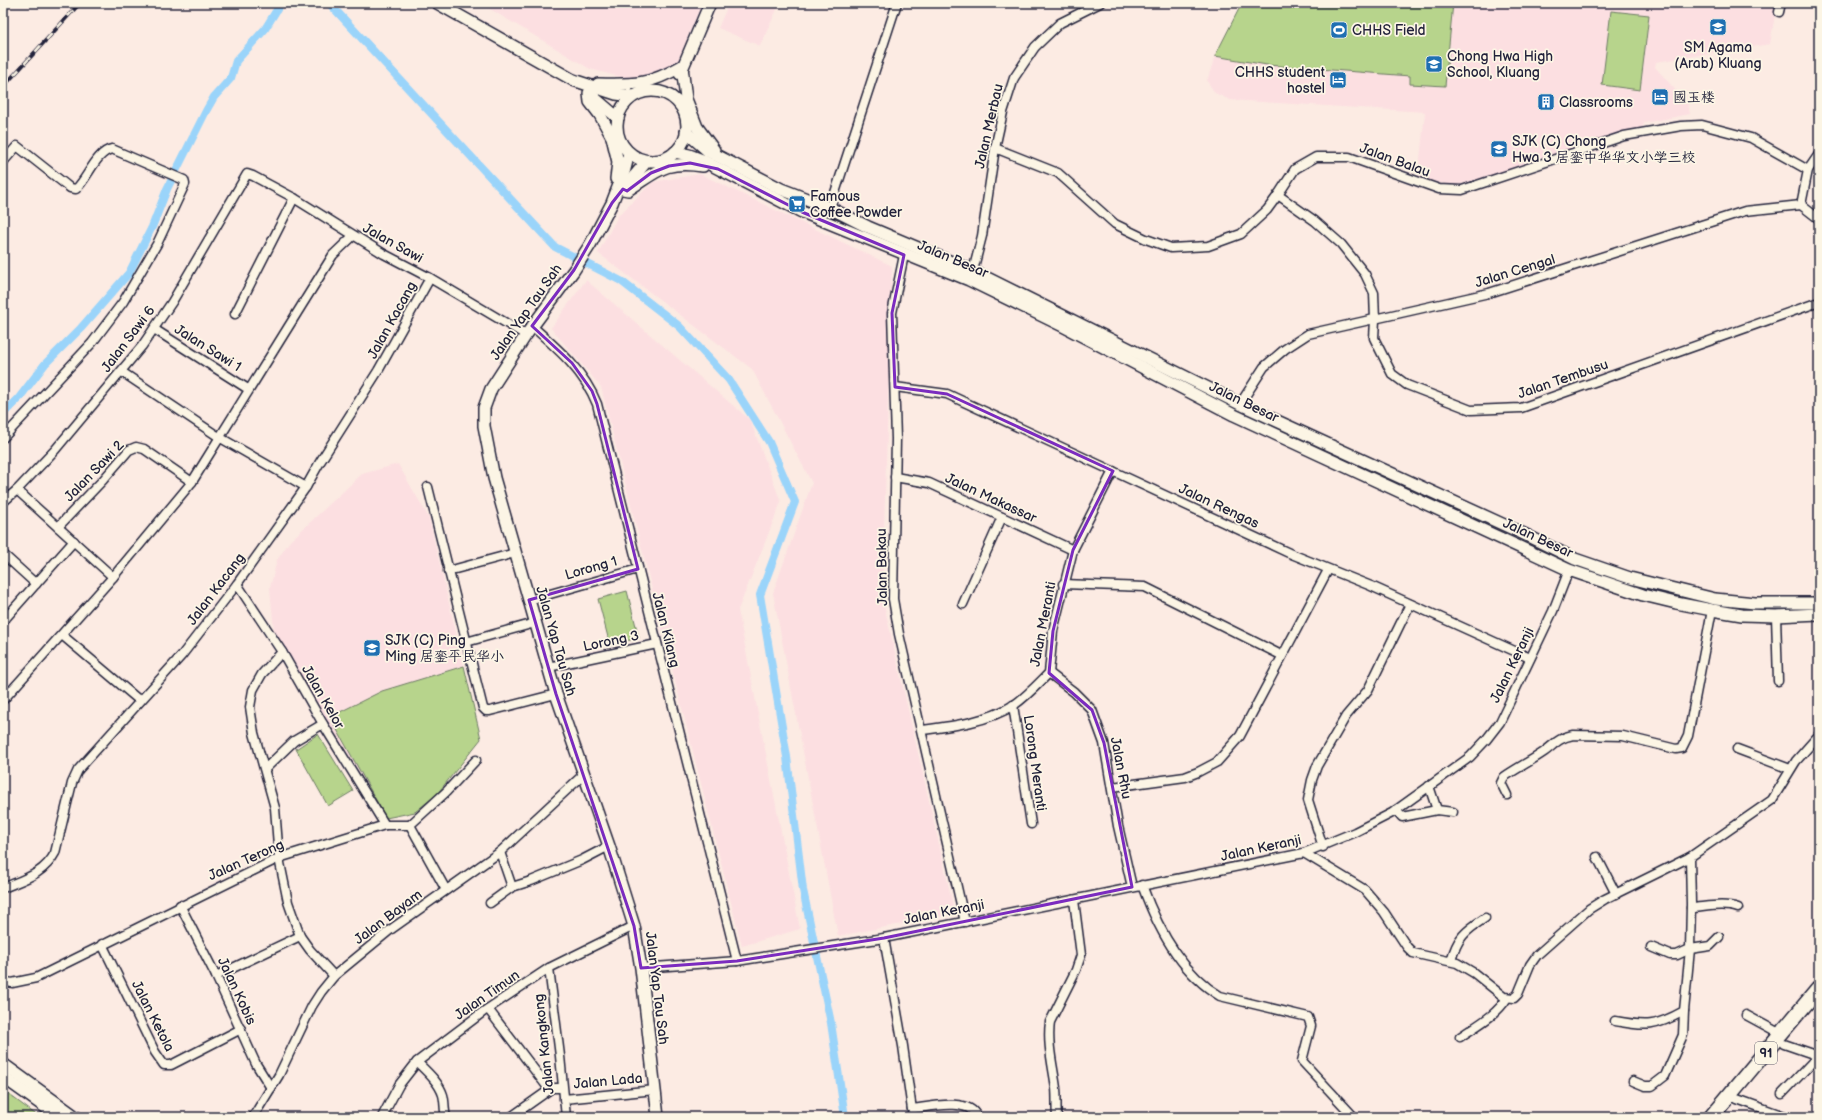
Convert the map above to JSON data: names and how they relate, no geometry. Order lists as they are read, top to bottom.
{
  "streets": {
    "highway": ["91"],
    "main road": ["Jalan Besar", "Jalan Yap Tau Sah"],
    "street": [
      "Jalan Merbau",
      "Jalan Balau",
      "Jalan Sawi",
      "Jalan Cengal",
      "Jalan Kacang",
      "Jalan Sawi 6",
      "Jalan Sawi 1",
      "Jalan Tembusu",
      "Jalan Sawi 2",
      "Jalan Makassar",
      "Jalan Rengas",
      "Jalan Bakau",
      "Lorong 1",
      "Jalan Meranti",
      "Jalan Kilang",
      "Lorong 3",
      "Jalan Keranji",
      "Jalan Kelor",
      "Lorong Meranti",
      "Jalan Rhu",
      "Jalan Terong",
      "Jalan Bayam",
      "Jalan Kobis",
      "Jalan Timun",
      "Jalan Ketola",
      "Jalan Kangkong",
      "Jalan Lada"
    ]
  },
  "crossings": [
    ["Jalan Merbau", "Jalan Balau"],
    ["Jalan Merbau", "Jalan Besar"],
    ["Jalan Balau", "Jalan Tembusu"],
    ["Jalan Sawi", "Jalan Yap Tau Sah"],
    ["Jalan Sawi", "Jalan Kacang"],
    ["Jalan Sawi", "Jalan Sawi 6"],
    ["Jalan Sawi", "Jalan Kilang"],
    ["Jalan Besar", "Jalan Cengal"],
    ["Jalan Besar", "Jalan Yap Tau Sah"],
    ["Jalan Besar", "Jalan Bakau"],
    ["Jalan Besar", "Jalan Keranji"],
    ["Jalan Cengal", "Jalan Tembusu"],
    ["Jalan Yap Tau Sah", "Lorong 1"],
    ["Jalan Yap Tau Sah", "Jalan Kilang"],
    ["Jalan Yap Tau Sah", "Lorong 3"],
    ["Jalan Yap Tau Sah", "Jalan Bayam"],
    ["Jalan Yap Tau Sah", "Jalan Timun"],
    ["Jalan Yap Tau Sah", "Jalan Lada"],
    ["Jalan Kacang", "Jalan Kelor"],
    ["Jalan Sawi 6", "Jalan Sawi 1"],
    ["Jalan Makassar", "Jalan Bakau"],
    ["Jalan Makassar", "Jalan Meranti"],
    ["Jalan Rengas", "Jalan Bakau"],
    ["Jalan Rengas", "Jalan Meranti"],
    ["Jalan Rengas", "Jalan Keranji"],
    ["Jalan Bakau", "Jalan Meranti"],
    ["Jalan Bakau", "Jalan Keranji"],
    ["Lorong 1", "Jalan Kilang"],
    ["Jalan Meranti", "Lorong Meranti"],
    ["Jalan Meranti", "Jalan Rhu"],
    ["Jalan Kilang", "Lorong 3"],
    ["Jalan Kilang", "Jalan Keranji"],
    ["Jalan Keranji", "Jalan Rhu"],
    ["Jalan Kelor", "Jalan Terong"],
    ["Jalan Terong", "Jalan Kobis"],
    ["Jalan Terong", "Jalan Ketola"],
    ["Jalan Bayam", "Jalan Kobis"],
    ["Jalan Kobis", "Jalan Ketola"],
    ["Jalan Timun", "Jalan Kangkong"],
    ["Jalan Kangkong", "Jalan Lada"]
  ],
  "places": {
    "school or university": [
      "SM Agama (Arab) Kluang",
      "Chong Hwa High School, Kluang",
      "SJK (C) Chong Hwa 3 居銮中华华文小学三校",
      "SJK (C) Ping Ming 居銮平民华小"
    ],
    "sports": ["CHHS Field"],
    "hotel": ["CHHS student hostel", "國玉楼"],
    "building": ["Classrooms"],
    "supermarket": ["Famous Coffee Powder"]
  }
}
